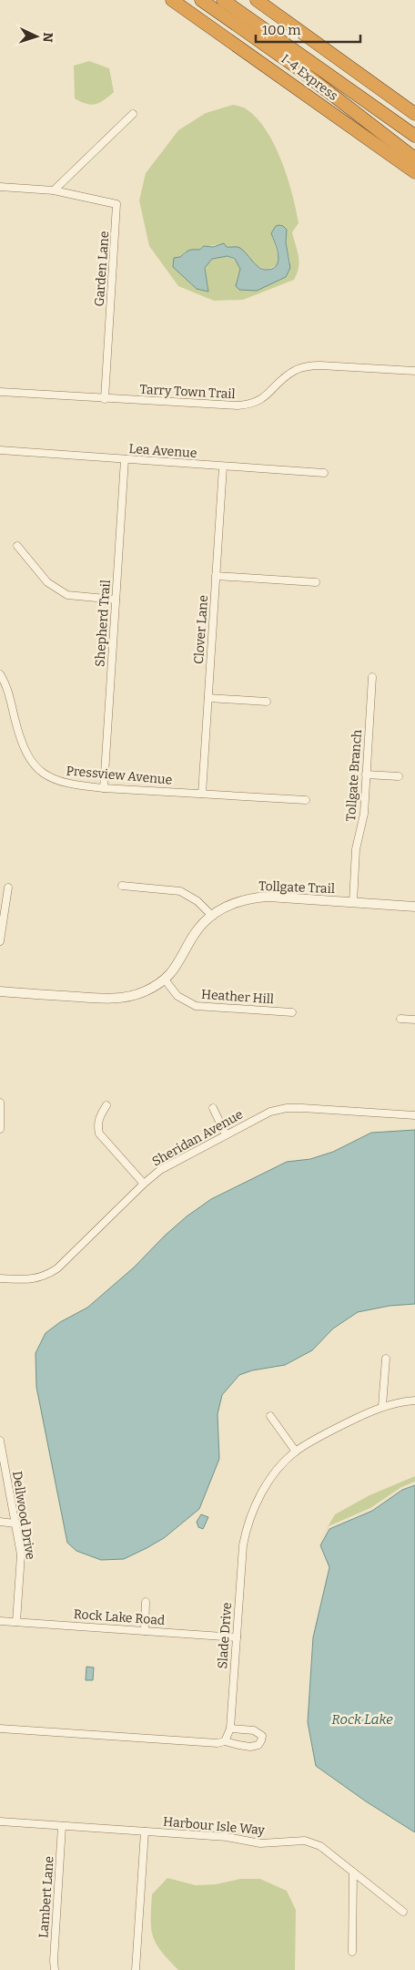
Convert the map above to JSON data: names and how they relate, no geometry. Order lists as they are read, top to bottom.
{
  "streets": {
    "highway": ["I-4 Express"],
    "street": [
      "Garden Lane",
      "Tarry Town Trail",
      "Lea Avenue",
      "Shepherd Trail",
      "Clover Lane",
      "Pressview Avenue",
      "Tollgate Branch",
      "Tollgate Trail",
      "Heather Hill",
      "Sheridan Avenue",
      "Dellwood Drive",
      "Rock Lake Road",
      "Slade Drive",
      "Harbour Isle Way",
      "Lambert Lane"
    ]
  },
  "crossings": [
    ["Garden Lane", "Tarry Town Trail"],
    ["Lea Avenue", "Shepherd Trail"],
    ["Lea Avenue", "Clover Lane"],
    ["Shepherd Trail", "Pressview Avenue"],
    ["Clover Lane", "Pressview Avenue"],
    ["Tollgate Branch", "Tollgate Trail"],
    ["Tollgate Trail", "Heather Hill"],
    ["Dellwood Drive", "Rock Lake Road"],
    ["Rock Lake Road", "Slade Drive"],
    ["Harbour Isle Way", "Lambert Lane"]
  ],
  "water": ["Rock Lake"],
  "scale_bar": "100 m",
  "north": "right"
}
